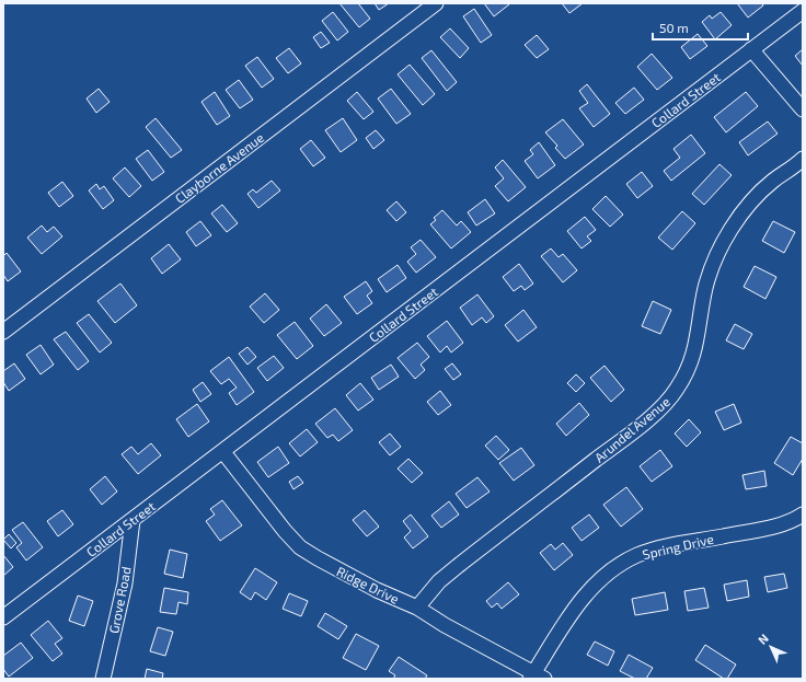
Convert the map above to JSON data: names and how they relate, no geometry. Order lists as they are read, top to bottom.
{
  "streets": {
    "street": [
      "Collard Street",
      "Clayborne Avenue",
      "Arundel Avenue",
      "Spring Drive",
      "Ridge Drive",
      "Grove Road"
    ]
  },
  "crossings": [
    ["Collard Street", "Ridge Drive"],
    ["Collard Street", "Grove Road"],
    ["Arundel Avenue", "Ridge Drive"],
    ["Spring Drive", "Ridge Drive"]
  ],
  "scale_bar": "50 m",
  "north": "top left"
}
